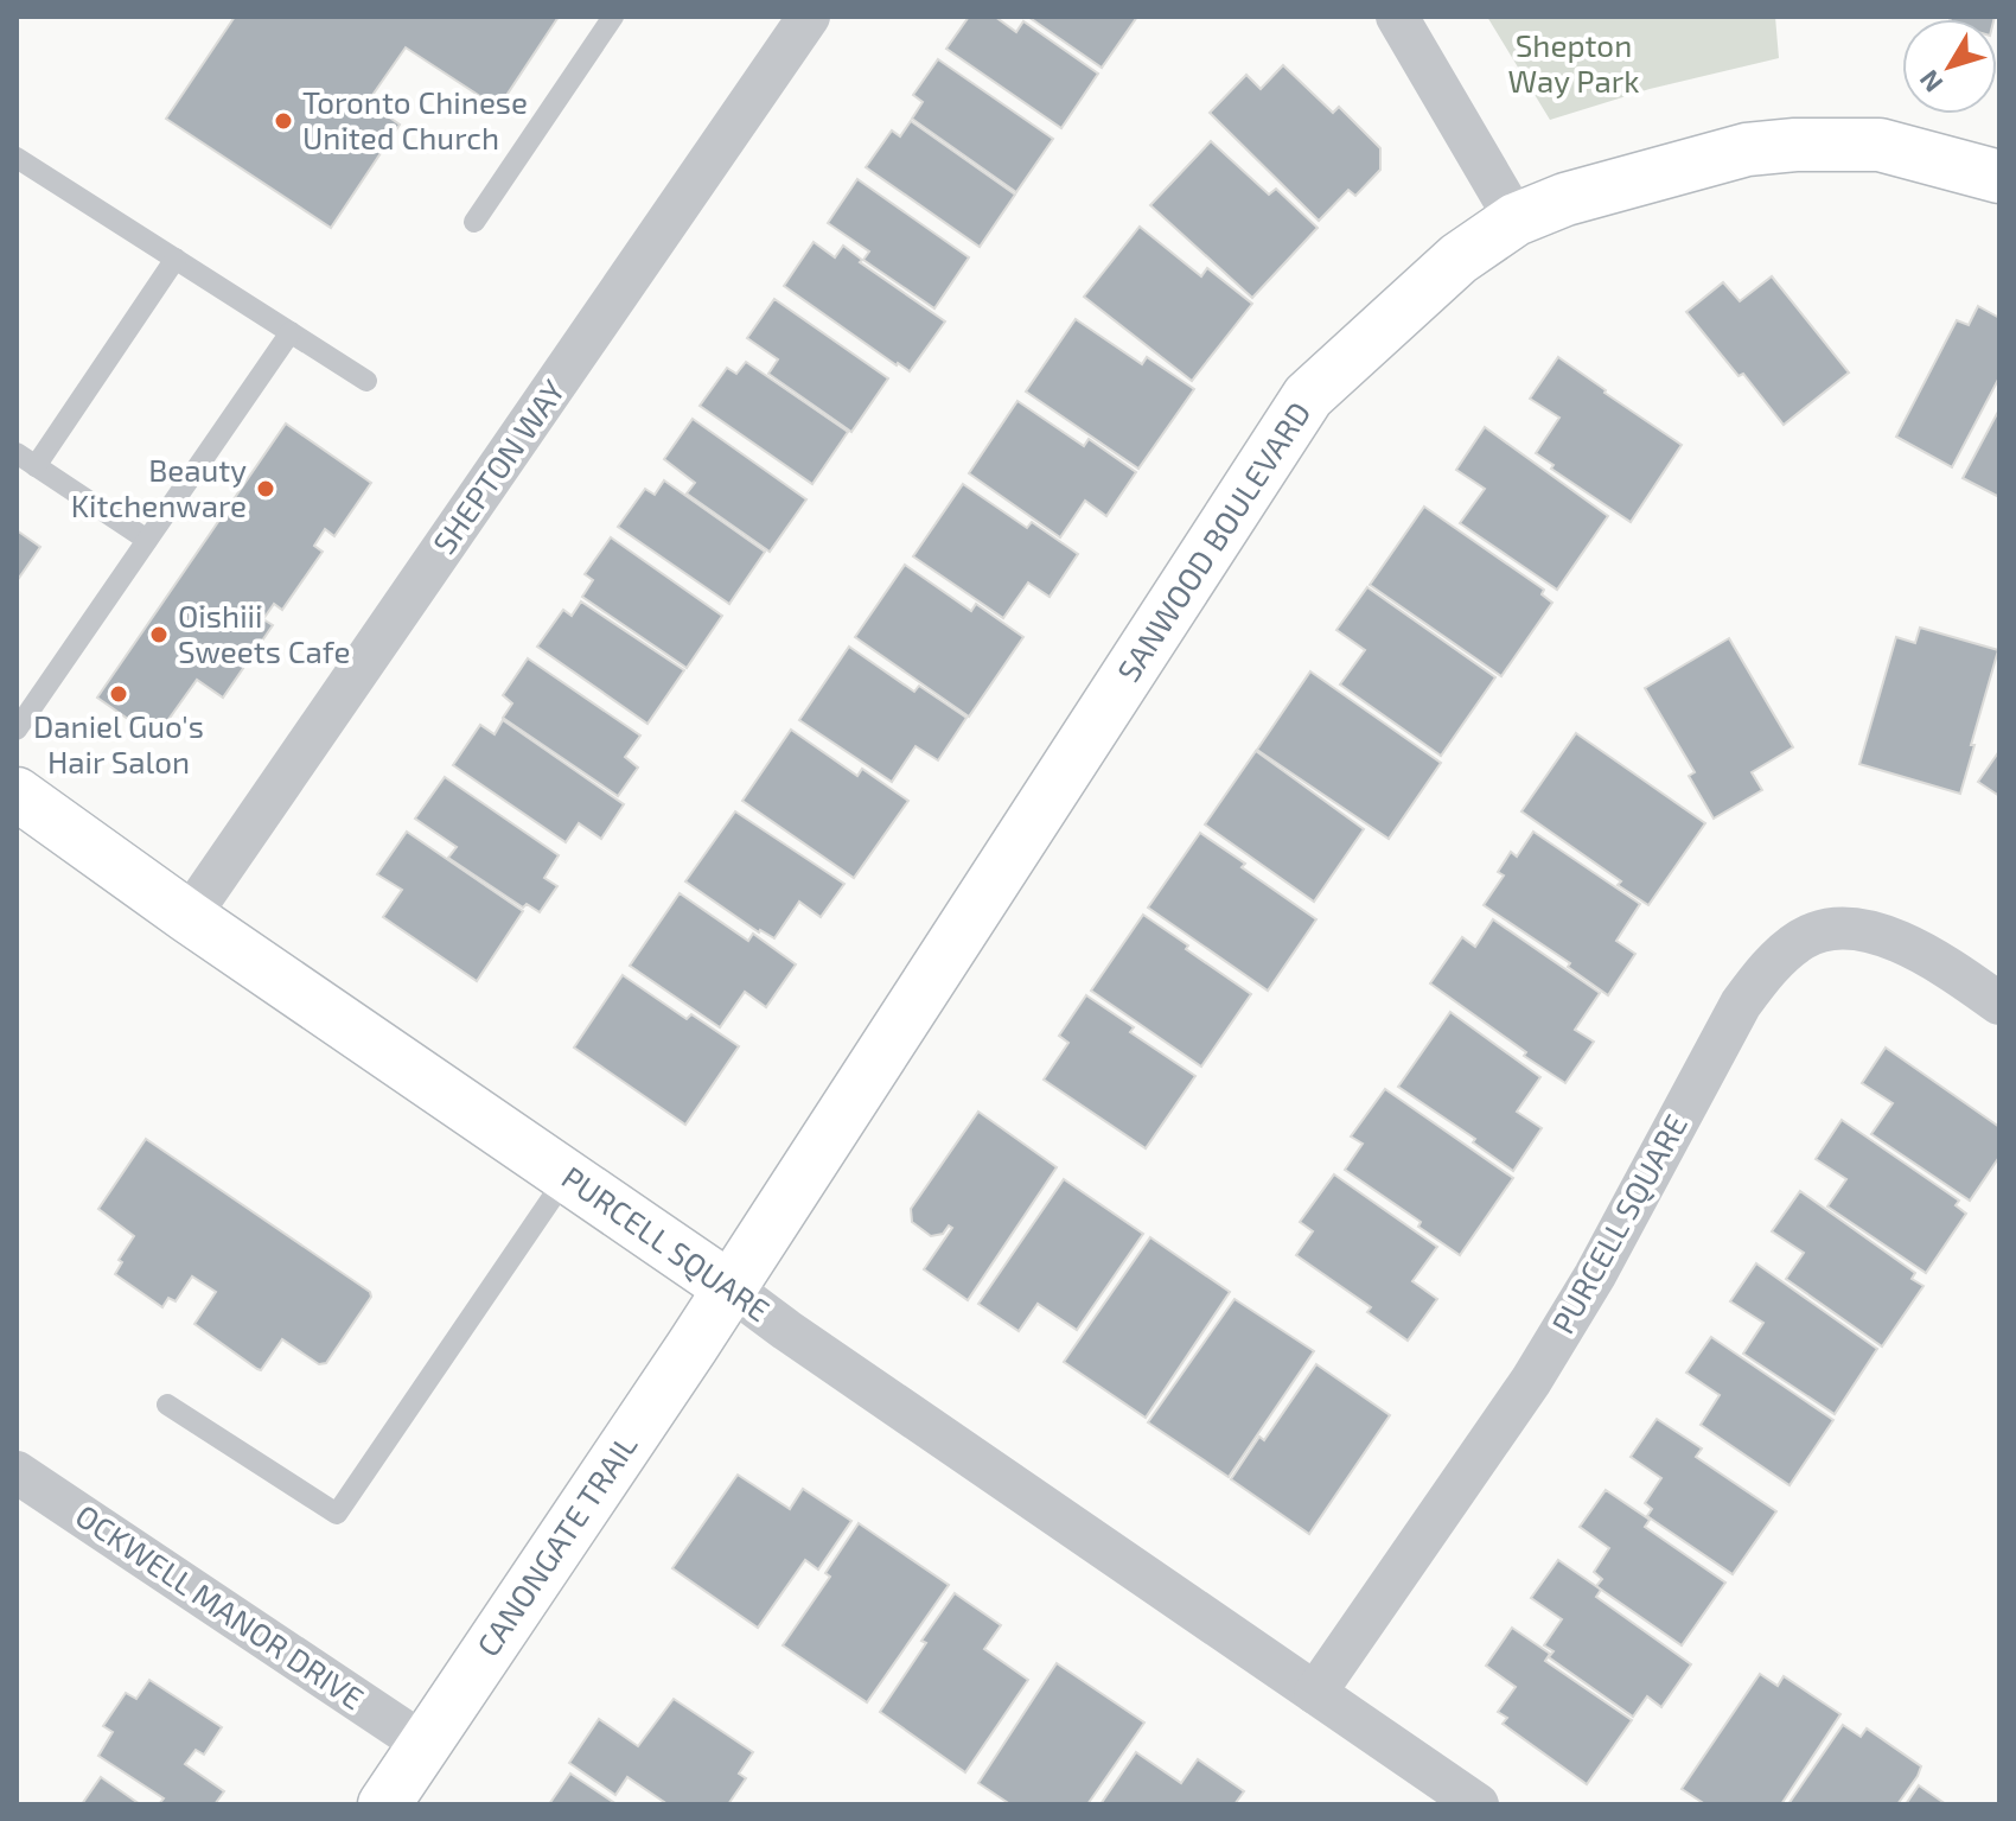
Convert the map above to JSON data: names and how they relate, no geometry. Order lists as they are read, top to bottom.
{
  "streets": {
    "street": [
      "SHEPTON WAY",
      "SANWOOD BOULEVARD",
      "PURCELL SQUARE",
      "CANONGATE TRAIL",
      "OCKWELL MANOR DRIVE"
    ]
  },
  "crossings": [
    ["SHEPTON WAY", "PURCELL SQUARE"],
    ["SANWOOD BOULEVARD", "PURCELL SQUARE"],
    ["SANWOOD BOULEVARD", "CANONGATE TRAIL"],
    ["PURCELL SQUARE", "CANONGATE TRAIL"],
    ["CANONGATE TRAIL", "OCKWELL MANOR DRIVE"]
  ],
  "parks": ["Shepton Way Park"],
  "places": [
    "Toronto Chinese United Church",
    "Beauty Kitchenware",
    "Oishiii Sweets Cafe",
    "Daniel Guo's Hair Salon"
  ],
  "north": "bottom left"
}
